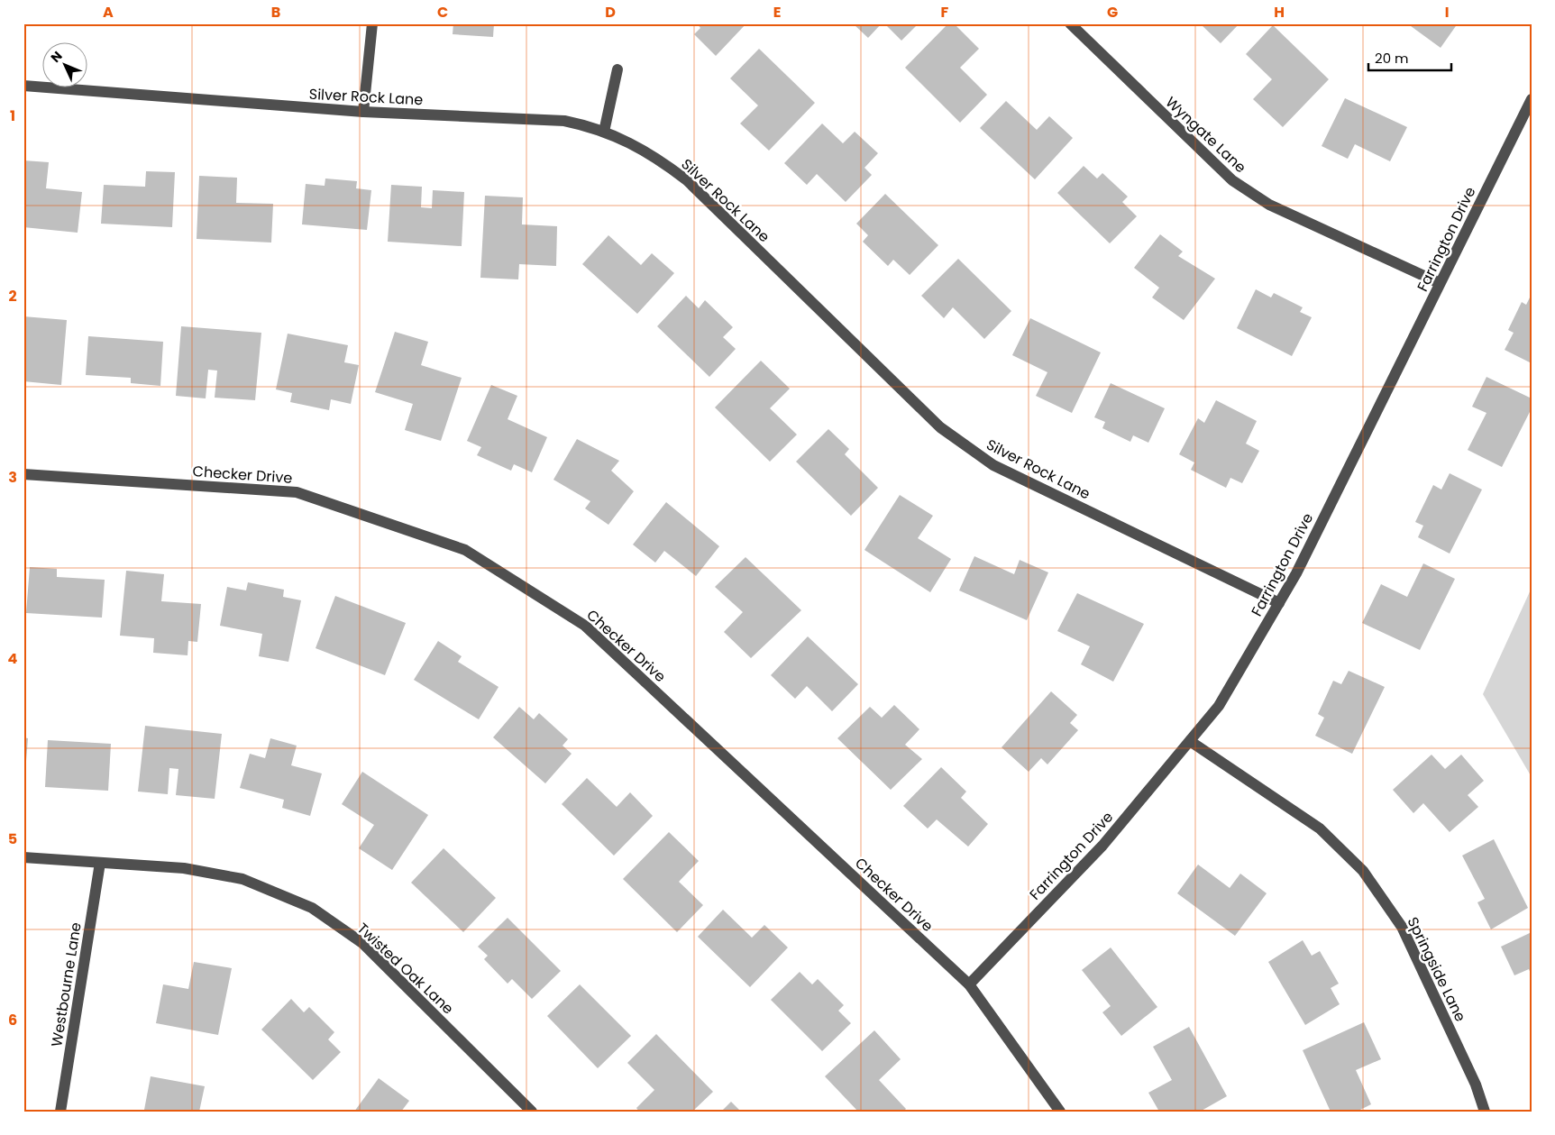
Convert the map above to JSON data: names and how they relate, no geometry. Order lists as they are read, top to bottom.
{
  "streets": {
    "street": [
      "Silver Rock Lane",
      "Wyngate Lane",
      "Farrington Drive",
      "Checker Drive",
      "Twisted Oak Lane",
      "Springside Lane",
      "Westbourne Lane"
    ]
  },
  "crossings": [
    ["Silver Rock Lane", "Farrington Drive"],
    ["Wyngate Lane", "Farrington Drive"],
    ["Farrington Drive", "Checker Drive"],
    ["Farrington Drive", "Springside Lane"],
    ["Twisted Oak Lane", "Westbourne Lane"]
  ],
  "scale_bar": "20 m",
  "north": "top left",
  "grid": {
    "columns": [
      "A",
      "B",
      "C",
      "D",
      "E",
      "F",
      "G",
      "H",
      "I"
    ],
    "rows": [
      "1",
      "2",
      "3",
      "4",
      "5",
      "6"
    ]
  }
}
